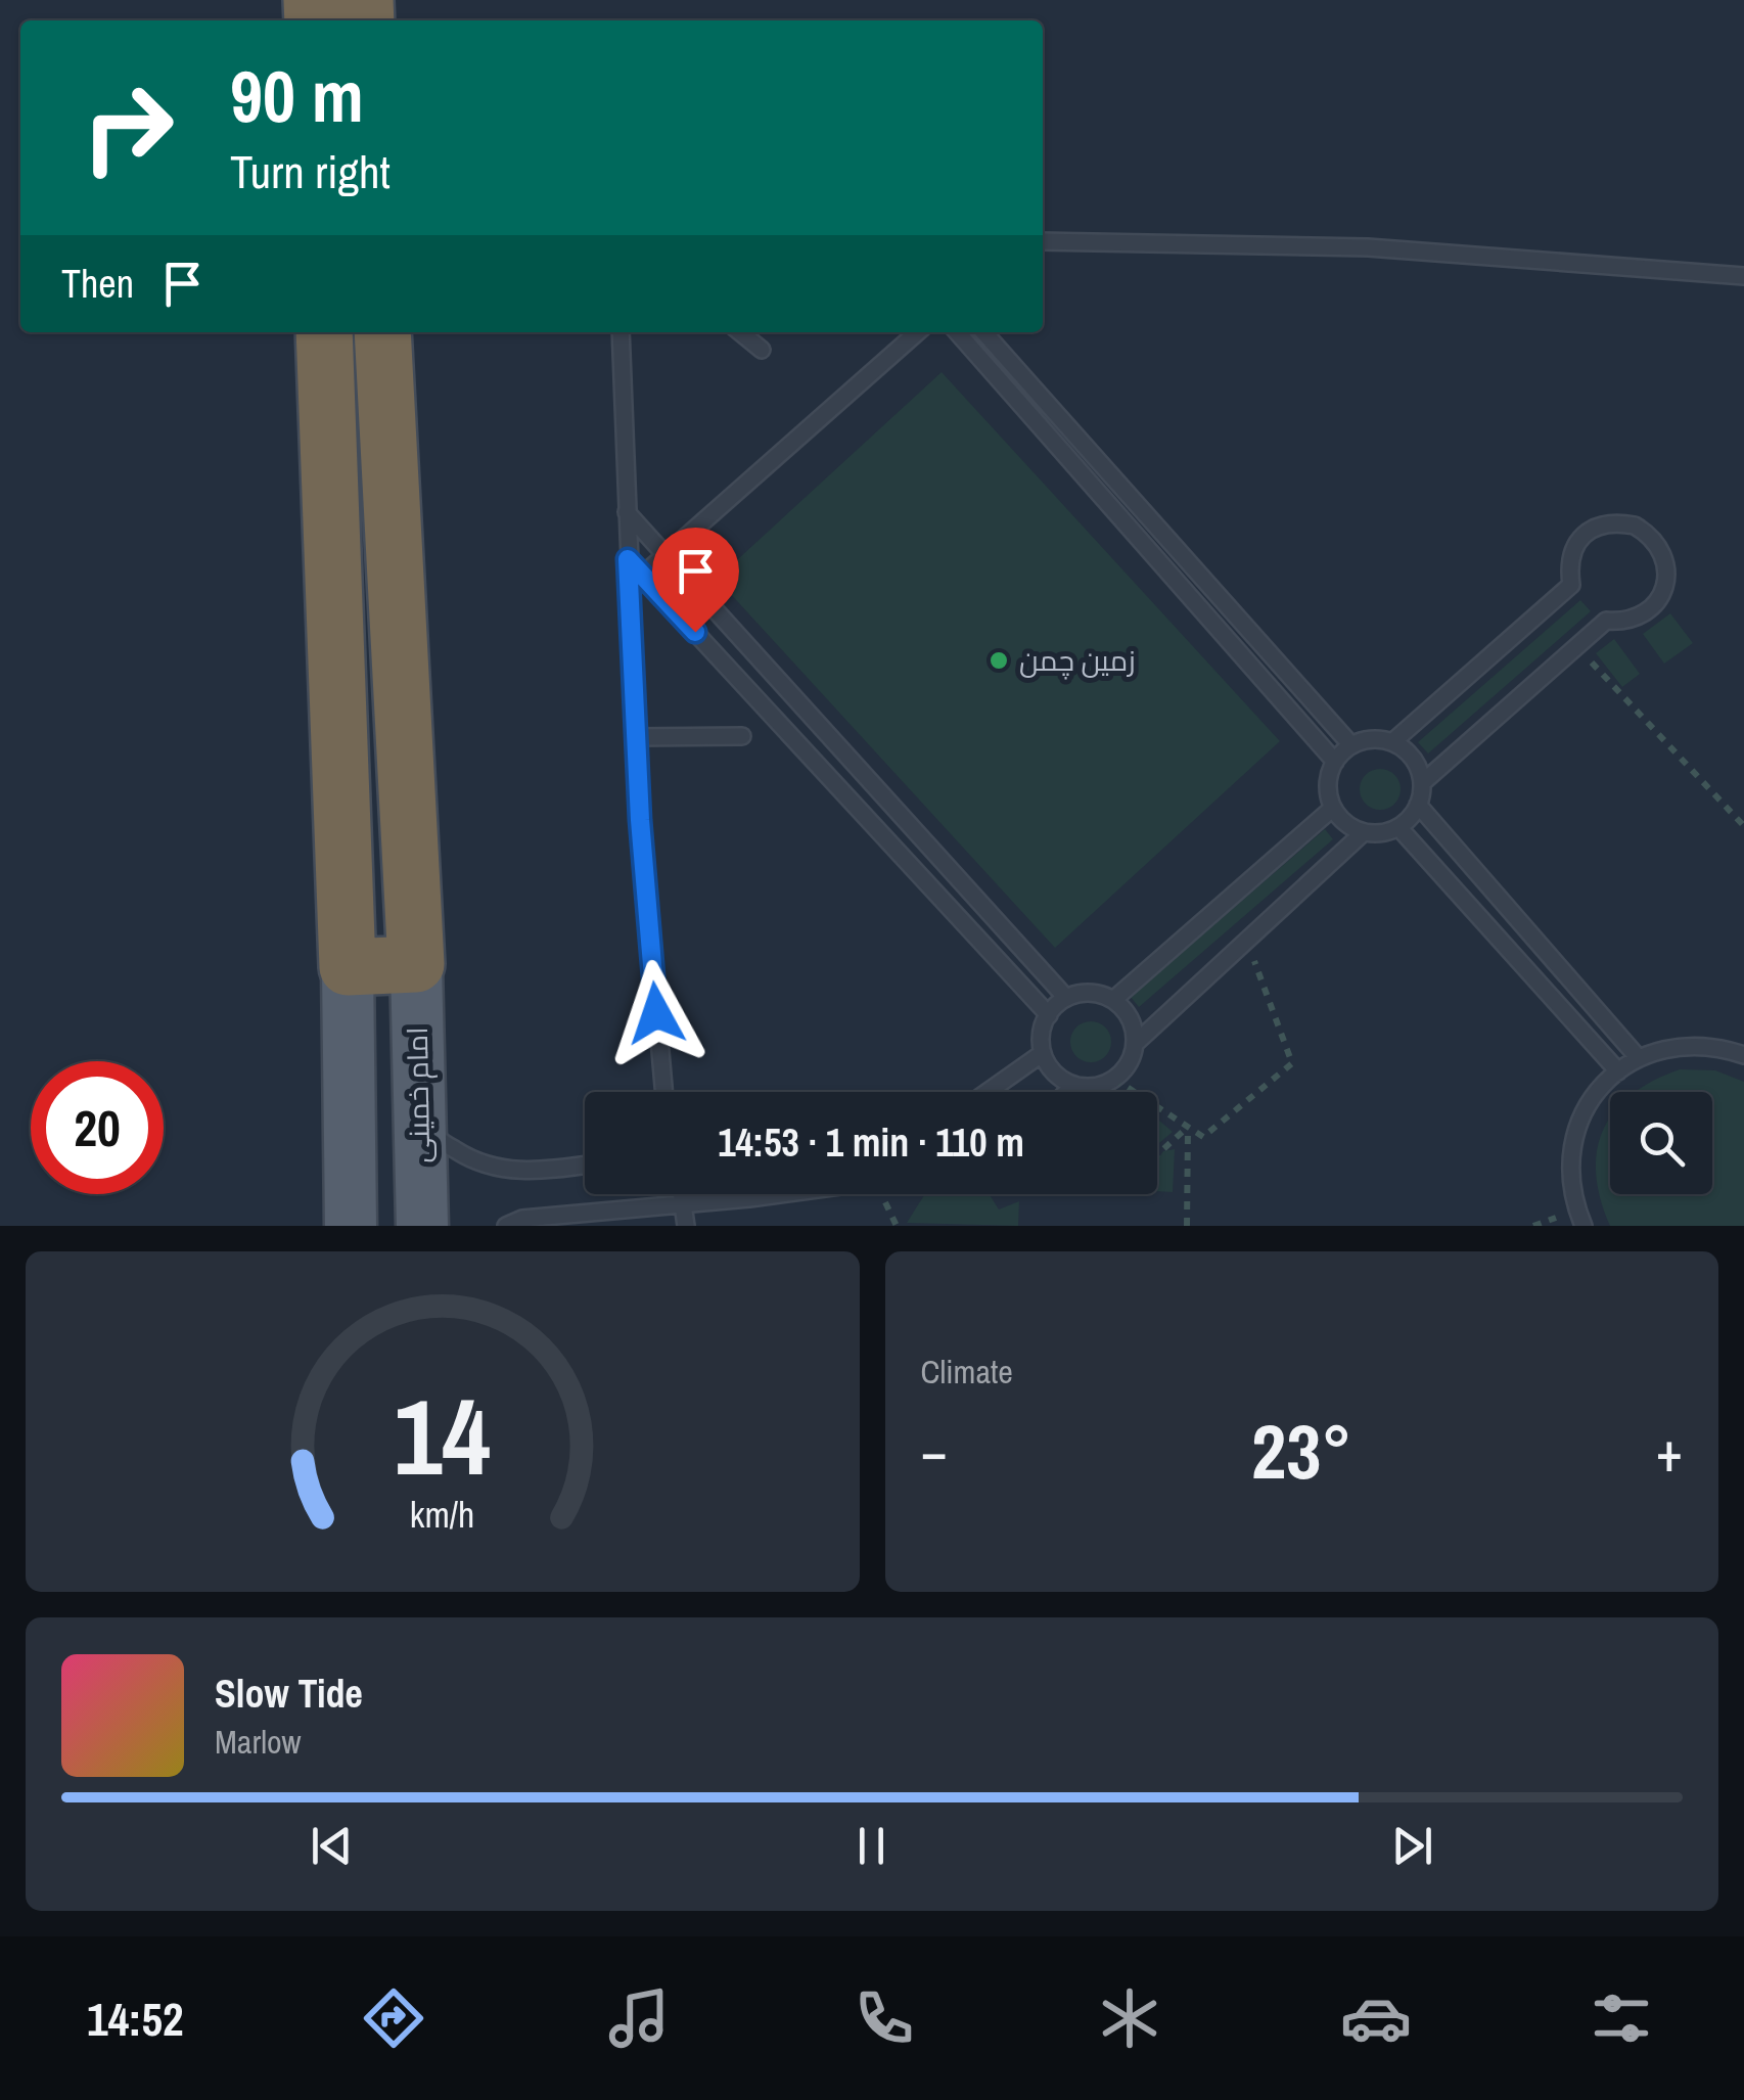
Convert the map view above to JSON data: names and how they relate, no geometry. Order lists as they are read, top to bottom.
{
  "streets": {
    "main road": ["امام خمینی"]
  },
  "places": ["زمین چمن"],
  "page": {
    "turn": ["90 m", "Turn right"],
    "then": "Then",
    "limit": "20",
    "trip": "14:53 · 1 min · 110 m",
    "tile": "Climate",
    "heat": ["−", "23°", "+"],
    "song": ["Slow Tide", "Marlow"],
    "tabs": "14:52",
    "gauge": ["14", "km/h"]
  }
}
